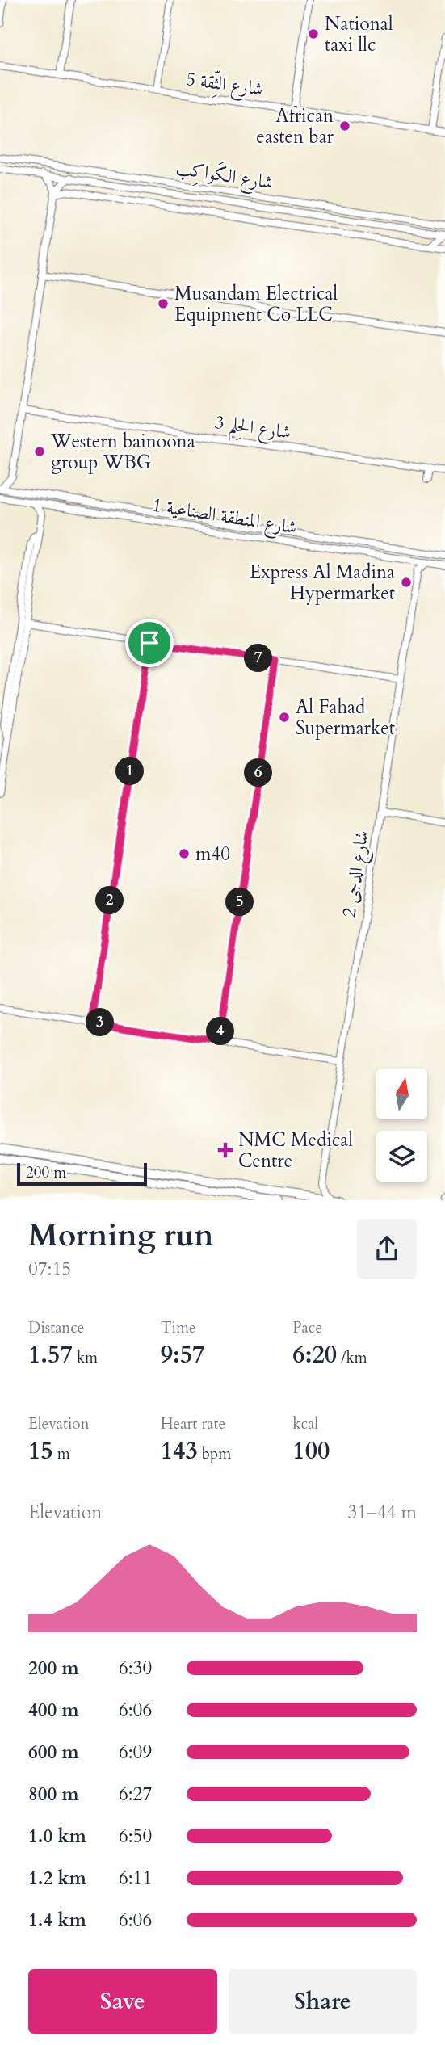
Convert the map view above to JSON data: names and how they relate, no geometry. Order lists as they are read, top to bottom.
{
  "streets": {
    "street": [
      "شارع الثِّقة 5",
      "شارع الكَواكِب",
      "شارع الحِلم 3",
      "شارع المنطقة الصناعية 1",
      "شارع الدجى 2"
    ]
  },
  "places": {
    "other": [
      "National taxi llc",
      "African easten bar",
      "Musandam Electrical Equipment Co LLC",
      "Western bainoona group WBG",
      "Express Al Madina Hypermarket",
      "Al Fahad Supermarket",
      "m40"
    ],
    "health": ["NMC Medical Centre"]
  },
  "scale_bar": "200 m",
  "north": "top",
  "page": {
    "pins": [
      "7",
      "1",
      "6",
      "2",
      "5",
      "3",
      "4"
    ],
    "scale": "200 m",
    "heading": ["Morning run", "07:15"],
    "stats": [
      ["Distance", "1.57 km"],
      ["Time", "9:57"],
      ["Pace", "6:20 /km"],
      ["Elevation", "15 m"],
      ["Heart rate", "143 bpm"],
      ["kcal", "100"]
    ],
    "chart": ["Elevation", "31–44 m"],
    "list": [
      {
        "name": "200 m",
        "note": "6:30"
      },
      {
        "name": "400 m",
        "note": "6:06"
      },
      {
        "name": "600 m",
        "note": "6:09"
      },
      {
        "name": "800 m",
        "note": "6:27"
      },
      {
        "name": "1.0 km",
        "note": "6:50"
      },
      {
        "name": "1.2 km",
        "note": "6:11"
      },
      {
        "name": "1.4 km",
        "note": "6:06"
      }
    ],
    "buttons": ["Save", "Share"]
  }
}
